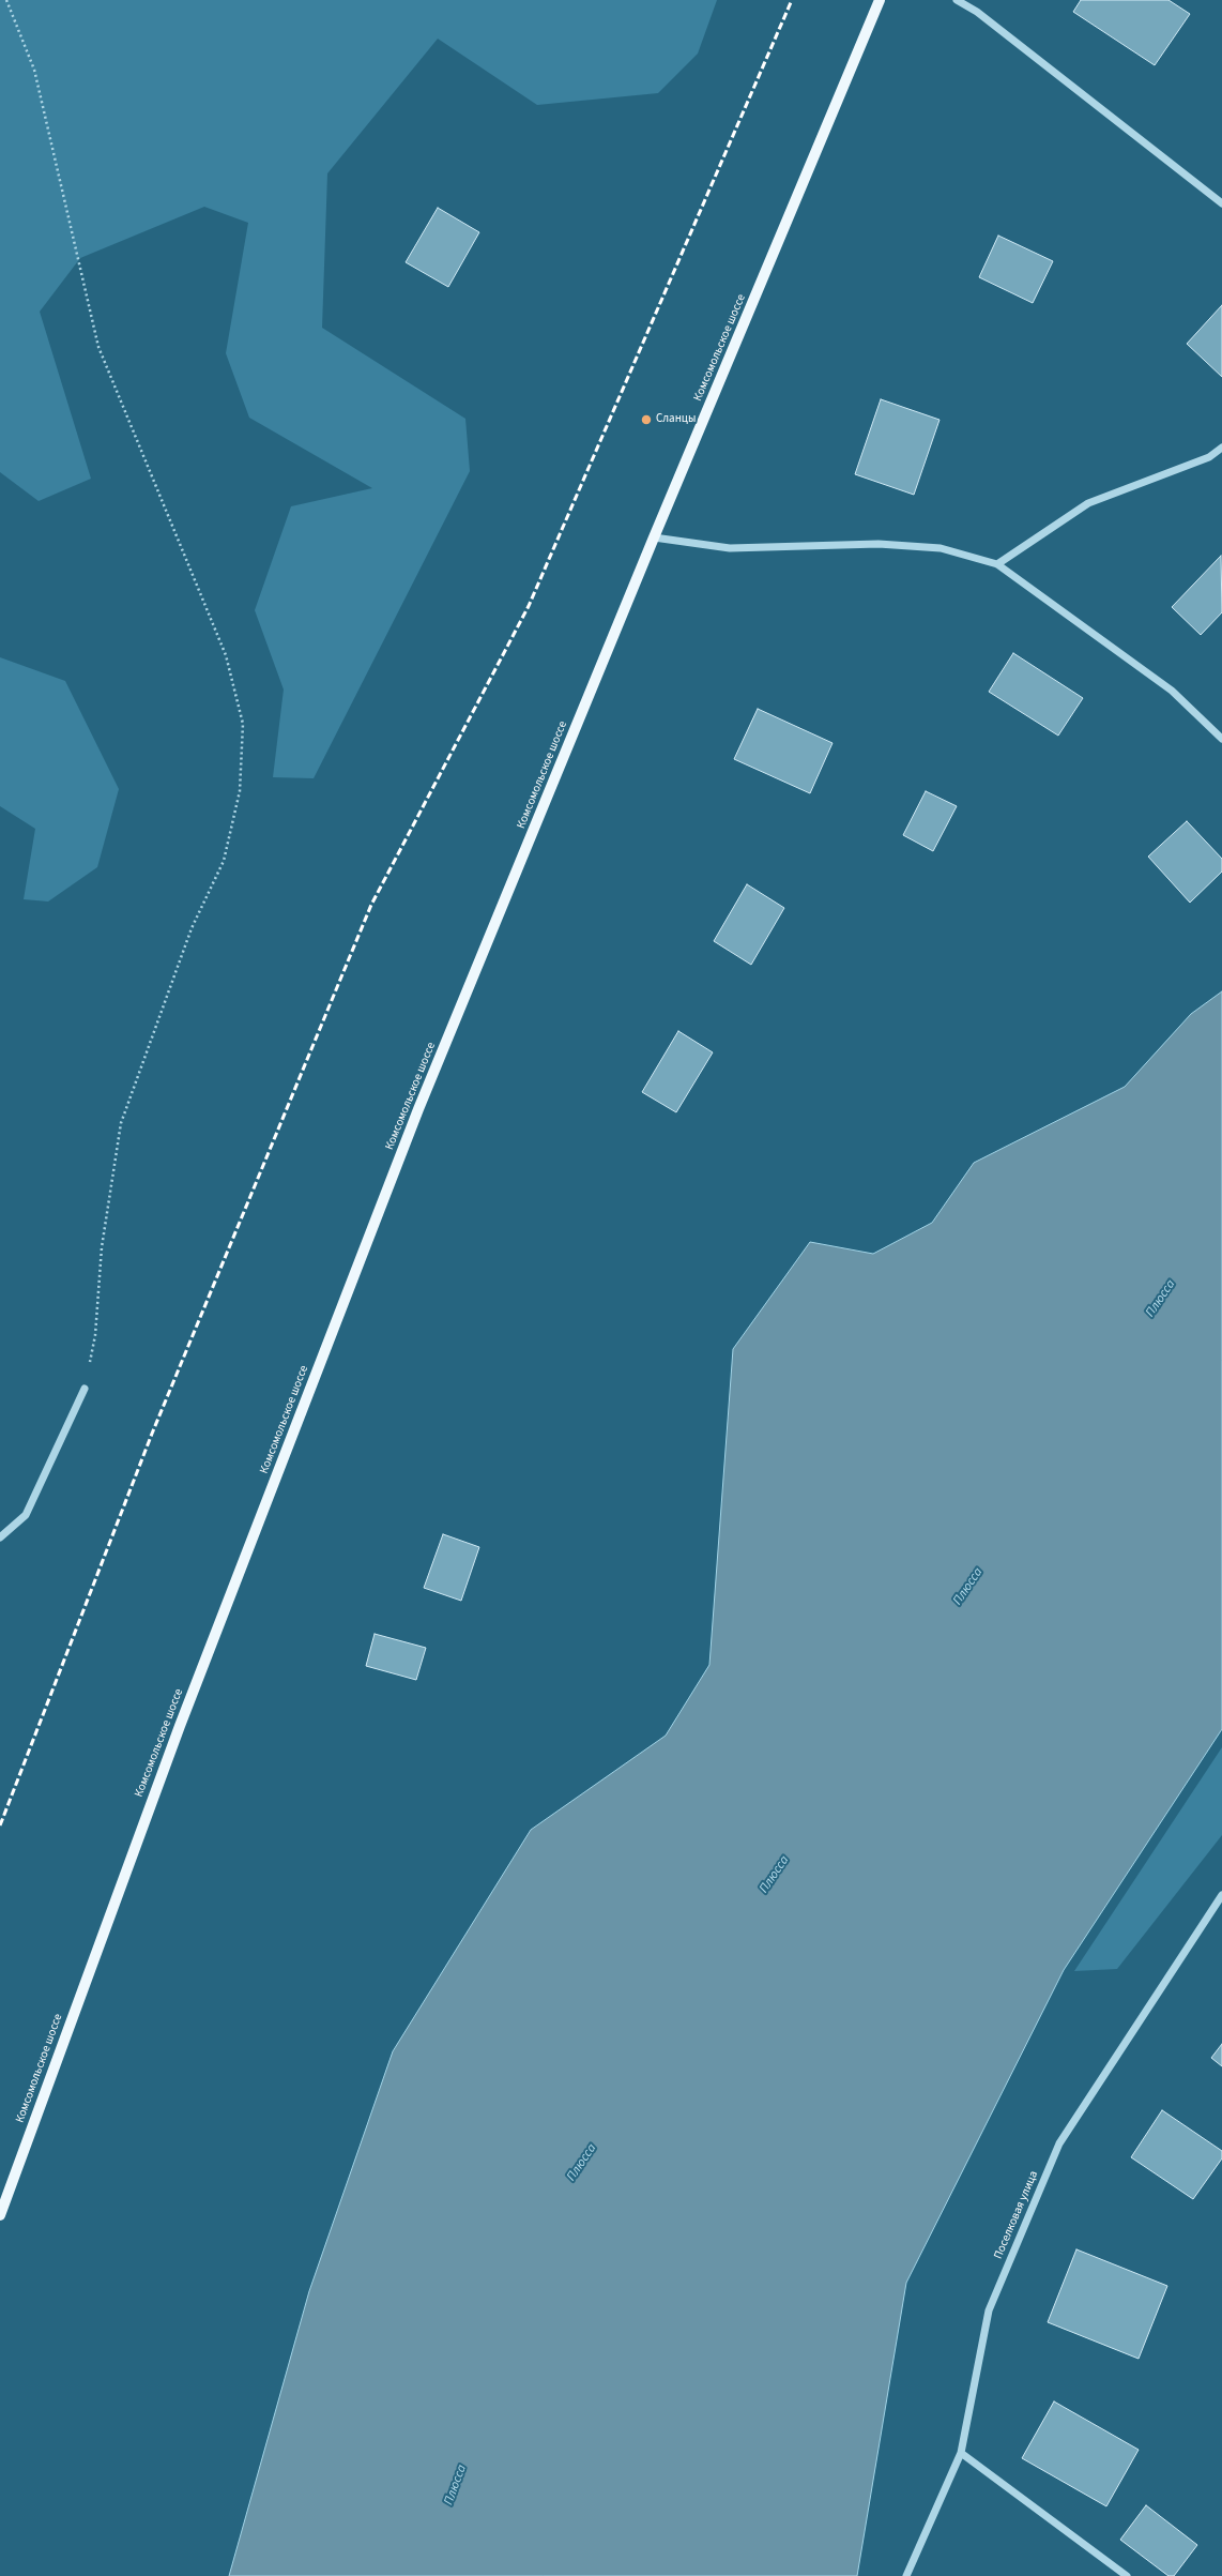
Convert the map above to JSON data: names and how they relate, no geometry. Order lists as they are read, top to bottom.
{
  "streets": {
    "main road": ["Комсомольское шоссе"],
    "street": ["Поселковая улица"]
  },
  "water": ["Плюсса"],
  "places": ["Сланцы"]
}
